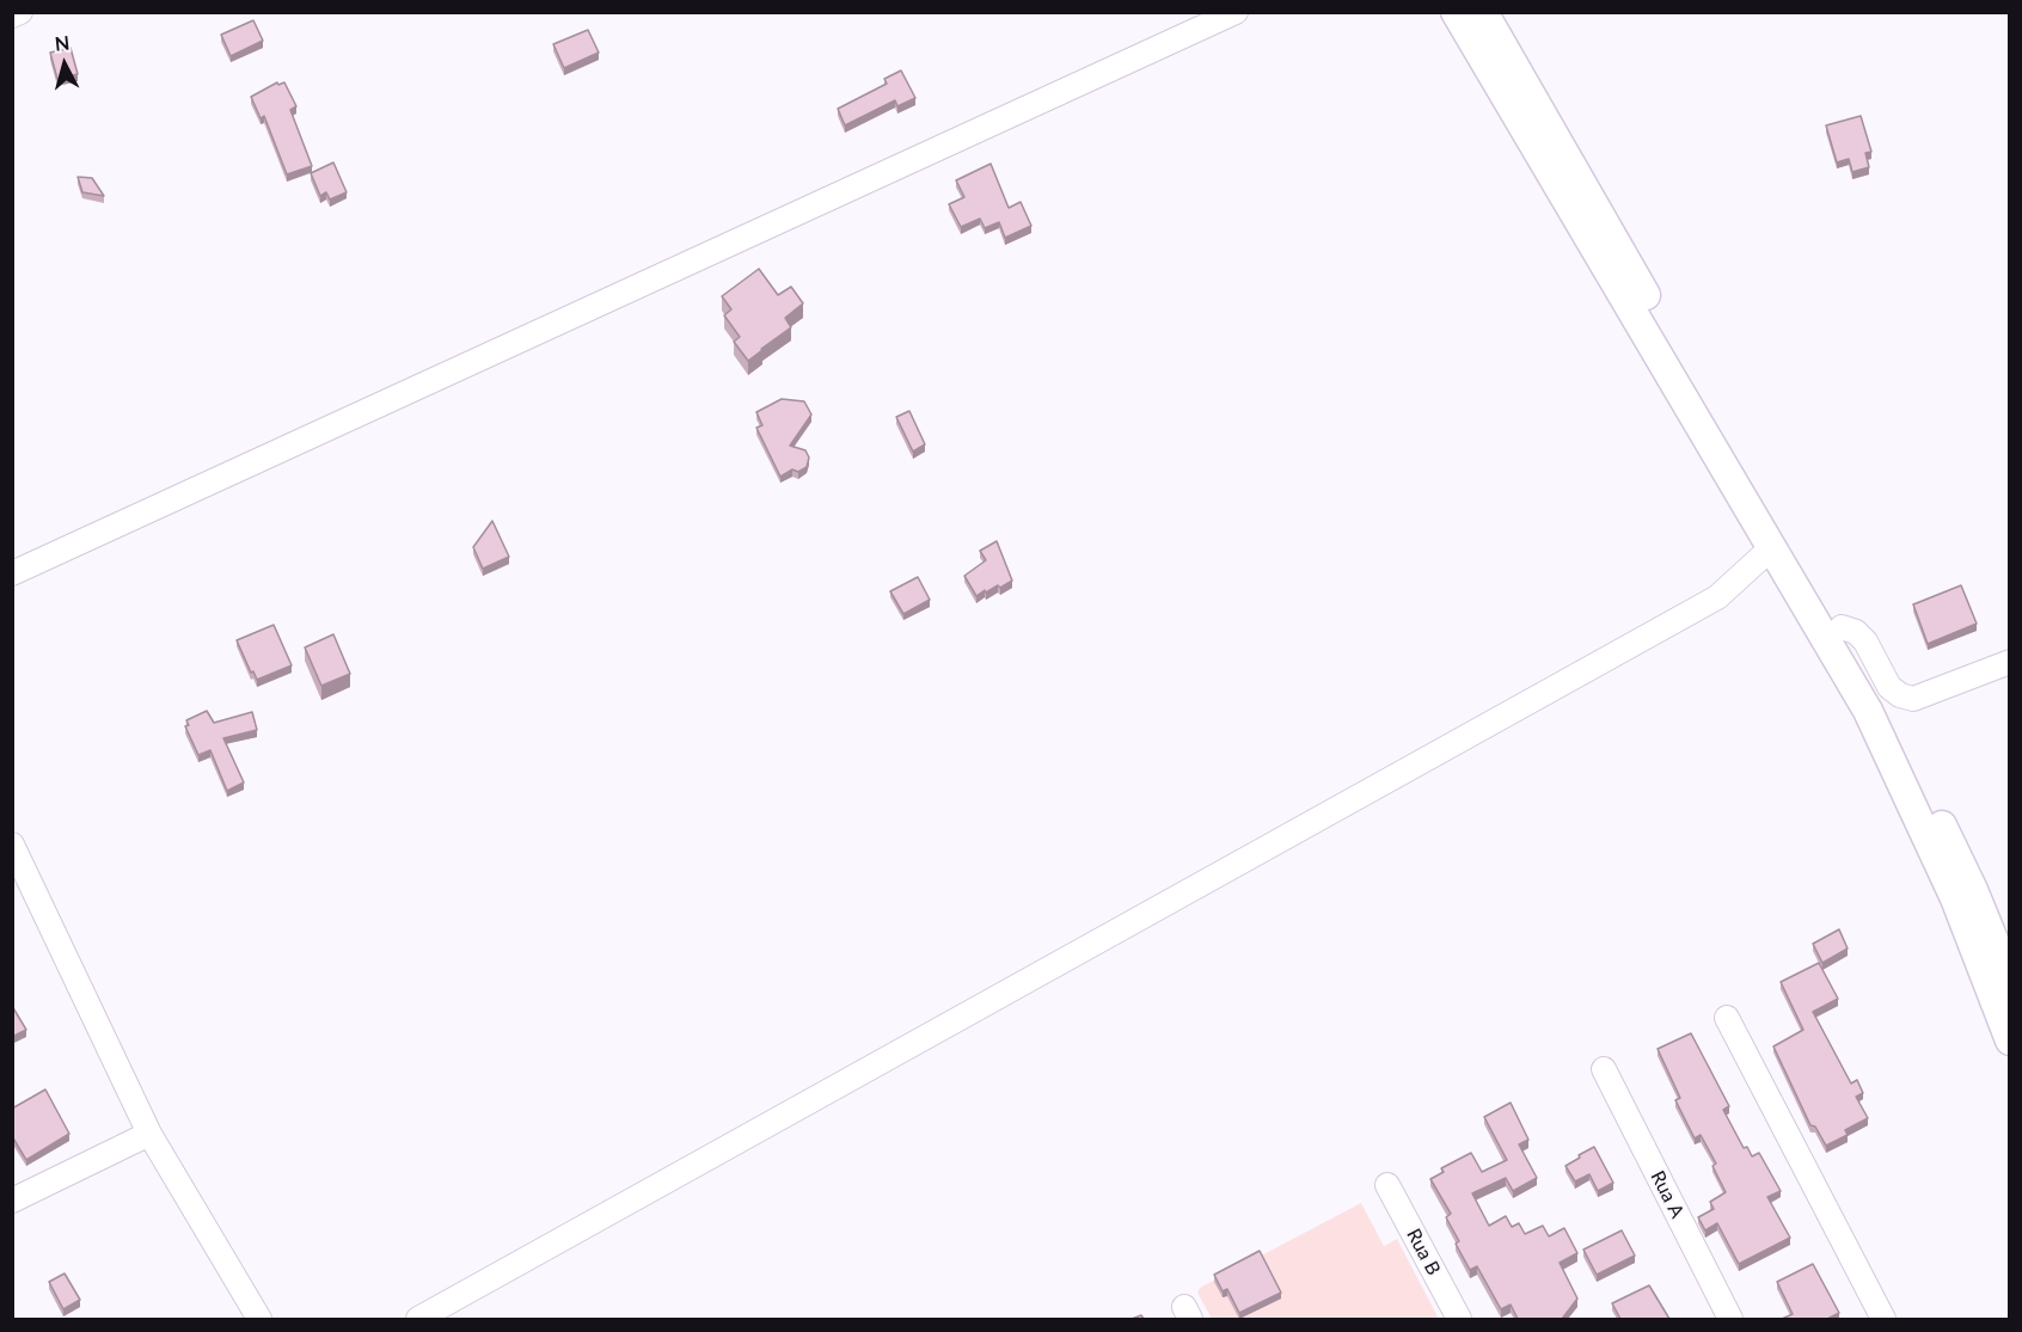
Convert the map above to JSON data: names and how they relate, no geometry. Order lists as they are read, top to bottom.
{
  "streets": {
    "street": ["Rua A", "Rua B"]
  },
  "north": "top"
}
